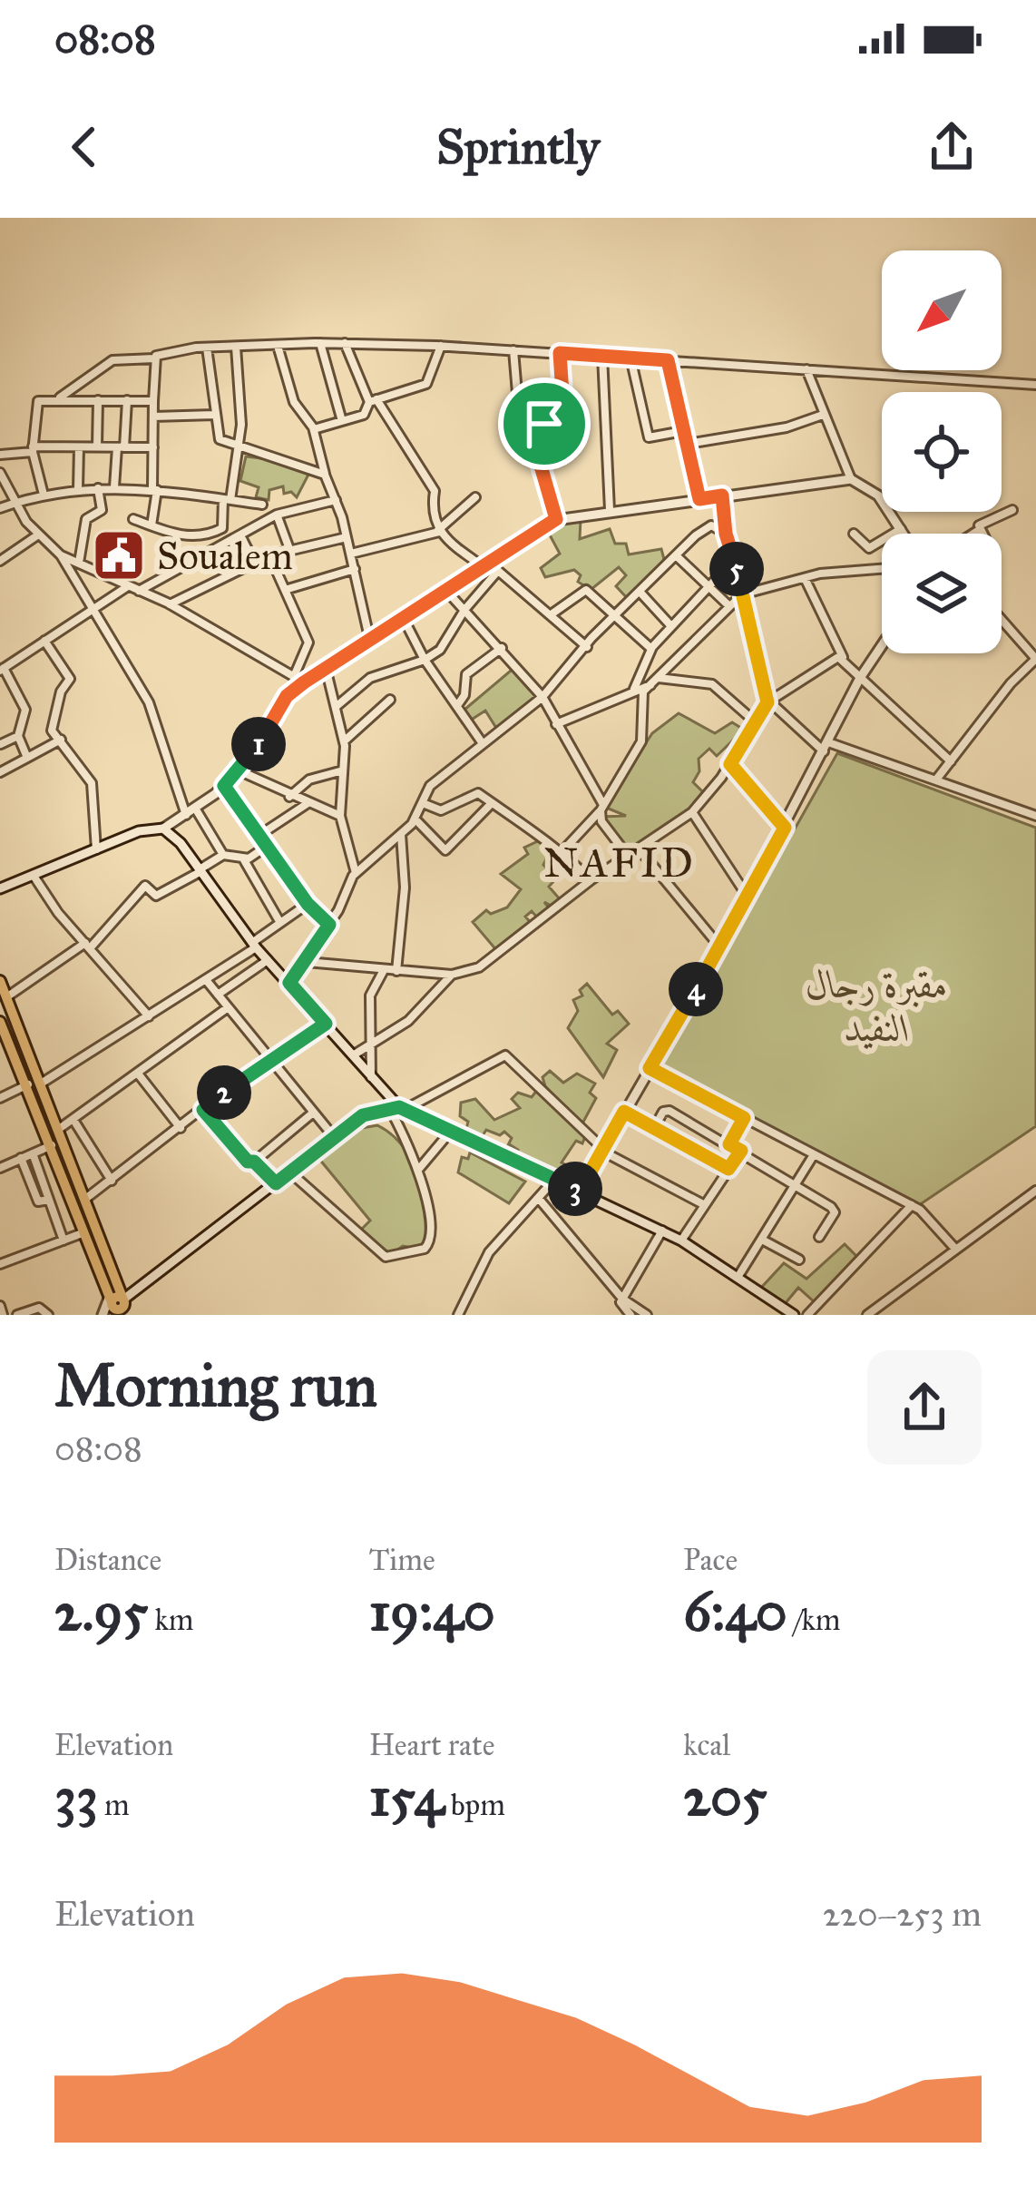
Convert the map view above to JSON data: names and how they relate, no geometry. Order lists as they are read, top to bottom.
{
  "districts": ["NAFID"],
  "parks": ["مقبرة رجال النفيد"],
  "places": {
    "public building": ["Soualem"]
  },
  "north": "bottom left",
  "page": {
    "status": "08:08",
    "header": "Sprintly",
    "pins": [
      "5",
      "1",
      "4",
      "2",
      "3"
    ],
    "heading": ["Morning run", "08:08"],
    "stats": [
      ["Distance", "2.95 km"],
      ["Time", "19:40"],
      ["Pace", "6:40 /km"],
      ["Elevation", "33 m"],
      ["Heart rate", "154 bpm"],
      ["kcal", "205"]
    ],
    "chart": ["Elevation", "220–253 m"]
  }
}
